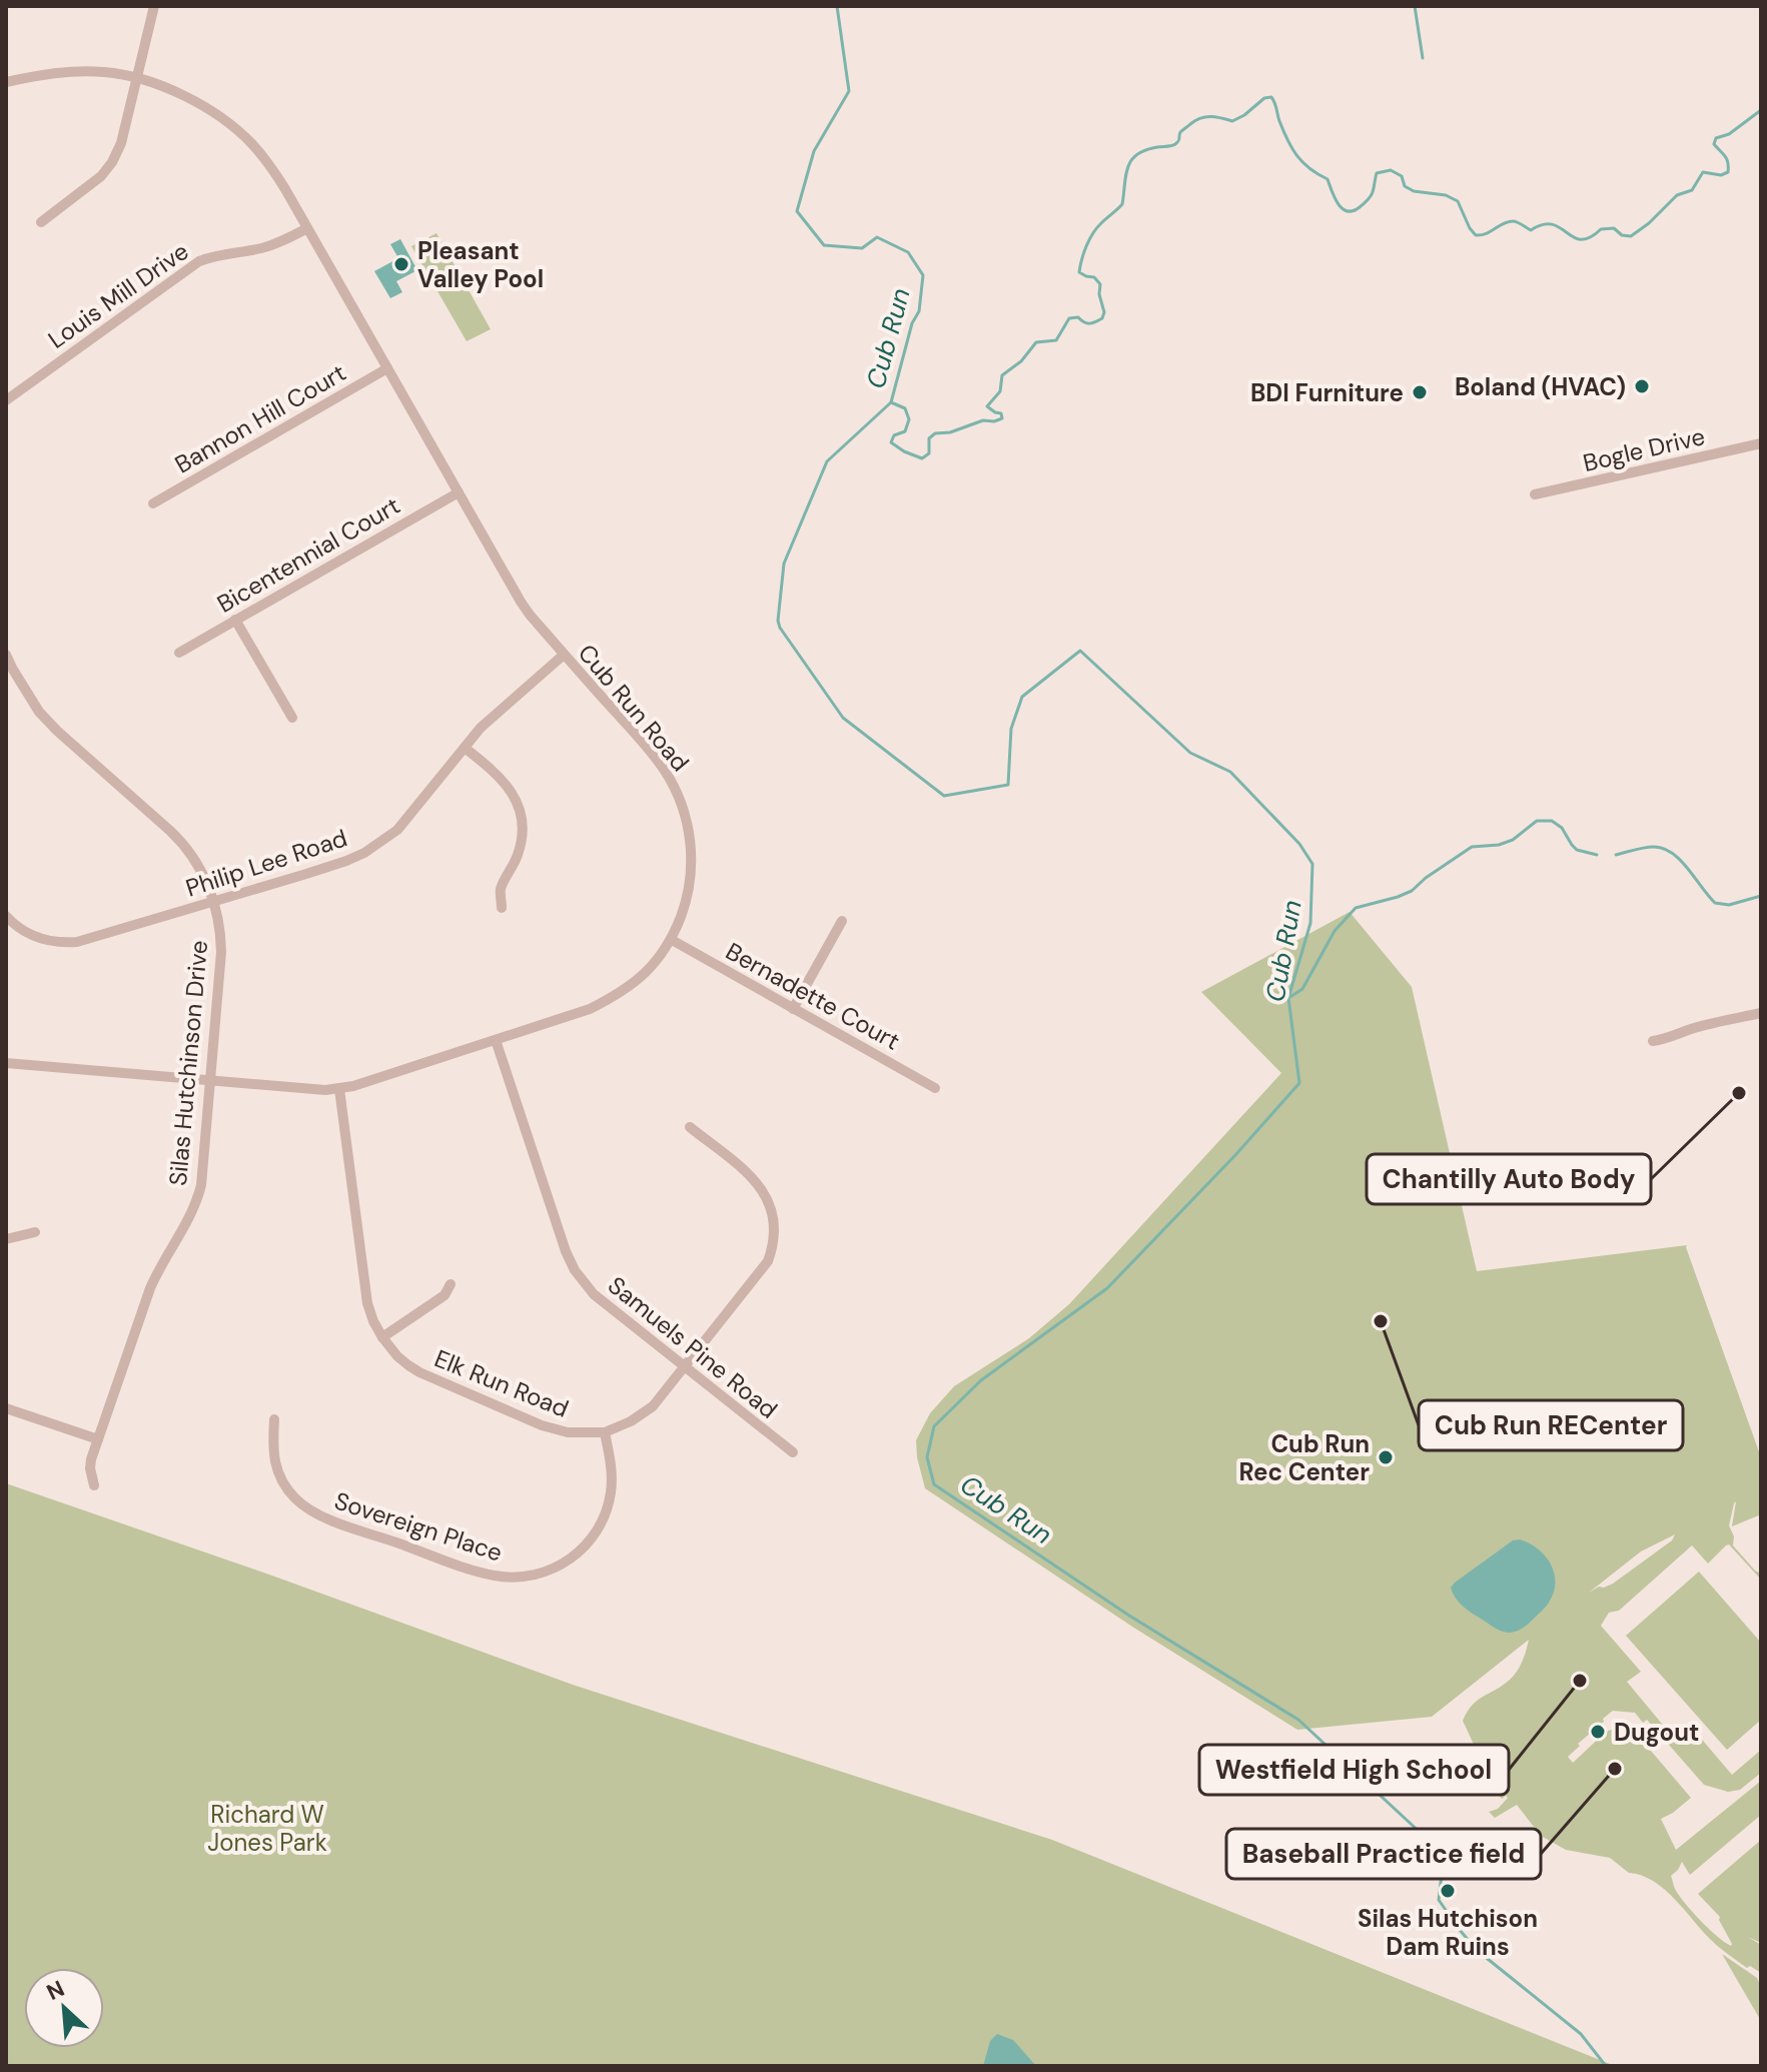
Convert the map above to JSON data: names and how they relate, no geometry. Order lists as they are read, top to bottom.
{
  "streets": {
    "street": [
      "Louis Mill Drive",
      "Bannon Hill Court",
      "Bogle Drive",
      "Bicentennial Court",
      "Cub Run Road",
      "Philip Lee Road",
      "Bernadette Court",
      "Silas Hutchinson Drive",
      "Samuels Pine Road",
      "Elk Run Road",
      "Sovereign Place"
    ]
  },
  "crossings": [
    ["Louis Mill Drive", "Cub Run Road"],
    ["Bannon Hill Court", "Cub Run Road"],
    ["Bicentennial Court", "Cub Run Road"],
    ["Cub Run Road", "Philip Lee Road"],
    ["Cub Run Road", "Bernadette Court"],
    ["Cub Run Road", "Silas Hutchinson Drive"],
    ["Cub Run Road", "Samuels Pine Road"],
    ["Cub Run Road", "Elk Run Road"],
    ["Philip Lee Road", "Silas Hutchinson Drive"],
    ["Samuels Pine Road", "Elk Run Road"],
    ["Elk Run Road", "Sovereign Place"]
  ],
  "water": ["Cub Run"],
  "parks": ["Richard W Jones Park"],
  "places": [
    "Pleasant Valley Pool",
    "Boland (HVAC)",
    "BDI Furniture",
    "Chantilly Auto Body",
    "Cub Run RECenter",
    "Cub Run Rec Center",
    "Westfield High School",
    "Dugout",
    "Baseball Practice field",
    "Silas Hutchison Dam Ruins"
  ],
  "north": "top left"
}
